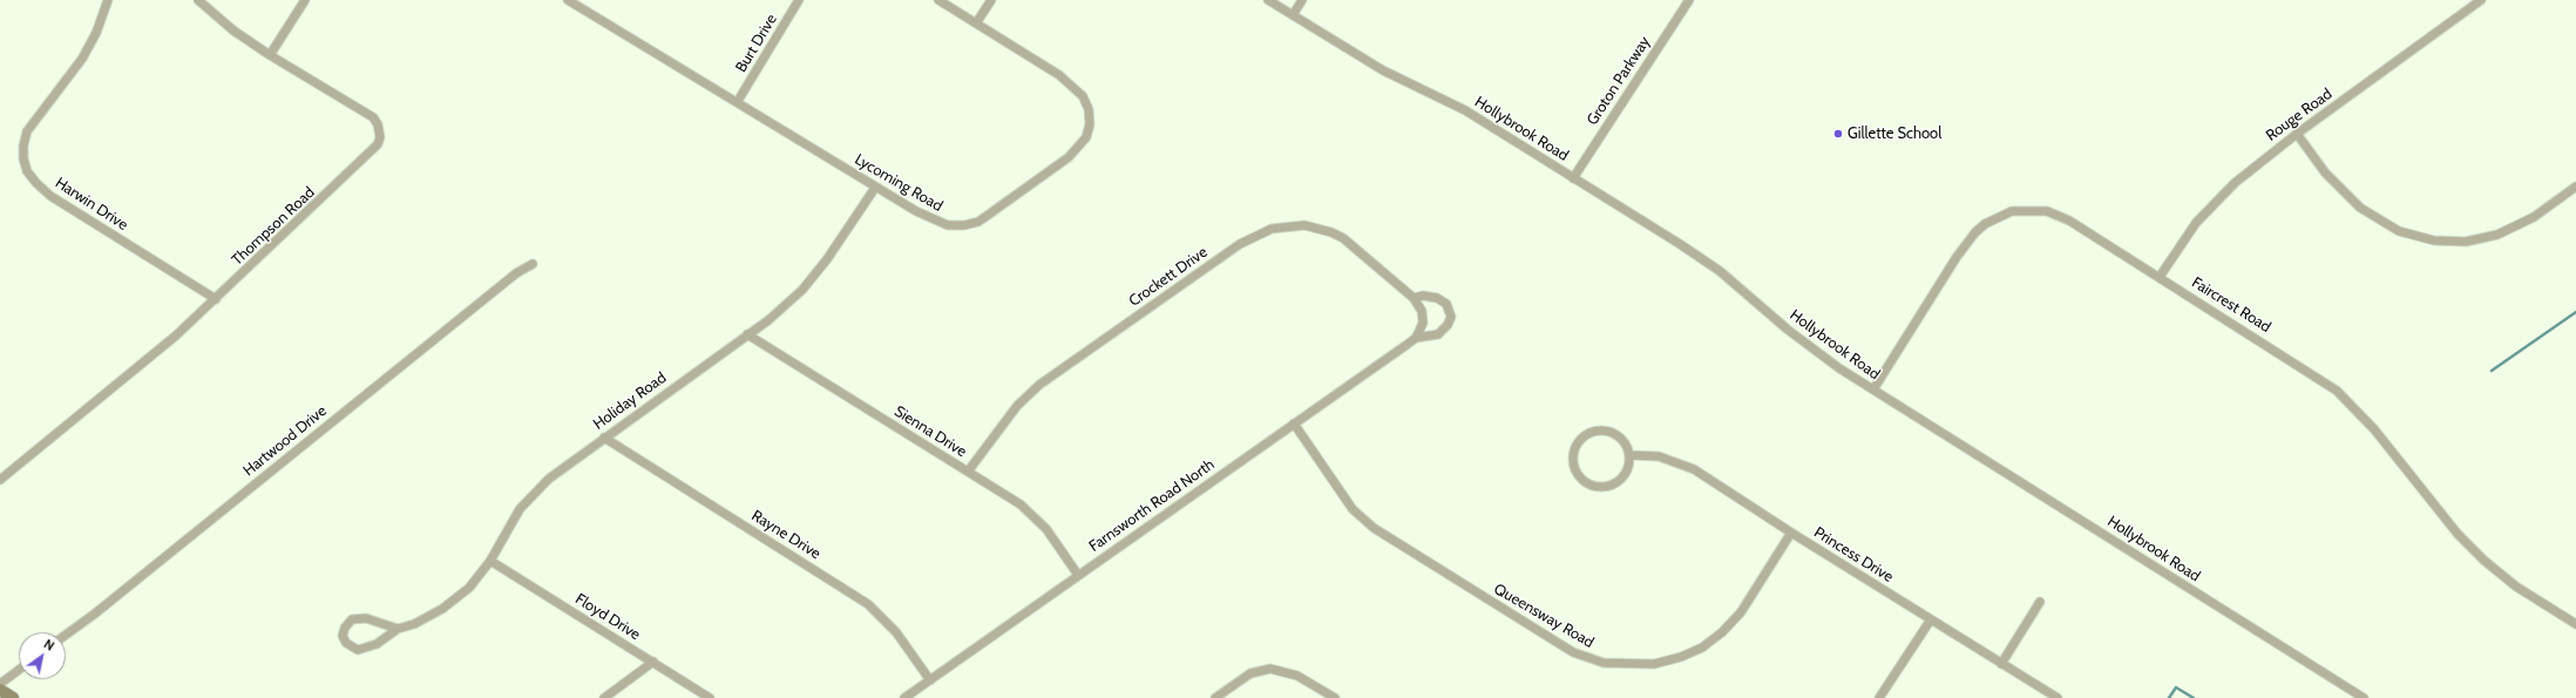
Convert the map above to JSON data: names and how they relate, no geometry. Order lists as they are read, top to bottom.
{
  "streets": {
    "street": [
      "Burt Drive",
      "Groton Parkway",
      "Rouge Road",
      "Hollybrook Road",
      "Lycoming Road",
      "Harwin Drive",
      "Thompson Road",
      "Crockett Drive",
      "Faircrest Road",
      "Holiday Road",
      "Sienna Drive",
      "Hartwood Drive",
      "Farnsworth Road North",
      "Rayne Drive",
      "Princess Drive",
      "Queensway Road",
      "Floyd Drive"
    ]
  },
  "crossings": [
    ["Burt Drive", "Lycoming Road"],
    ["Groton Parkway", "Hollybrook Road"],
    ["Rouge Road", "Faircrest Road"],
    ["Hollybrook Road", "Faircrest Road"],
    ["Lycoming Road", "Holiday Road"],
    ["Harwin Drive", "Thompson Road"],
    ["Crockett Drive", "Sienna Drive"],
    ["Crockett Drive", "Farnsworth Road North"],
    ["Holiday Road", "Sienna Drive"],
    ["Holiday Road", "Rayne Drive"],
    ["Holiday Road", "Floyd Drive"],
    ["Sienna Drive", "Farnsworth Road North"],
    ["Farnsworth Road North", "Rayne Drive"],
    ["Farnsworth Road North", "Queensway Road"],
    ["Princess Drive", "Queensway Road"]
  ],
  "places": ["Gillette School"],
  "north": "top right"
}
